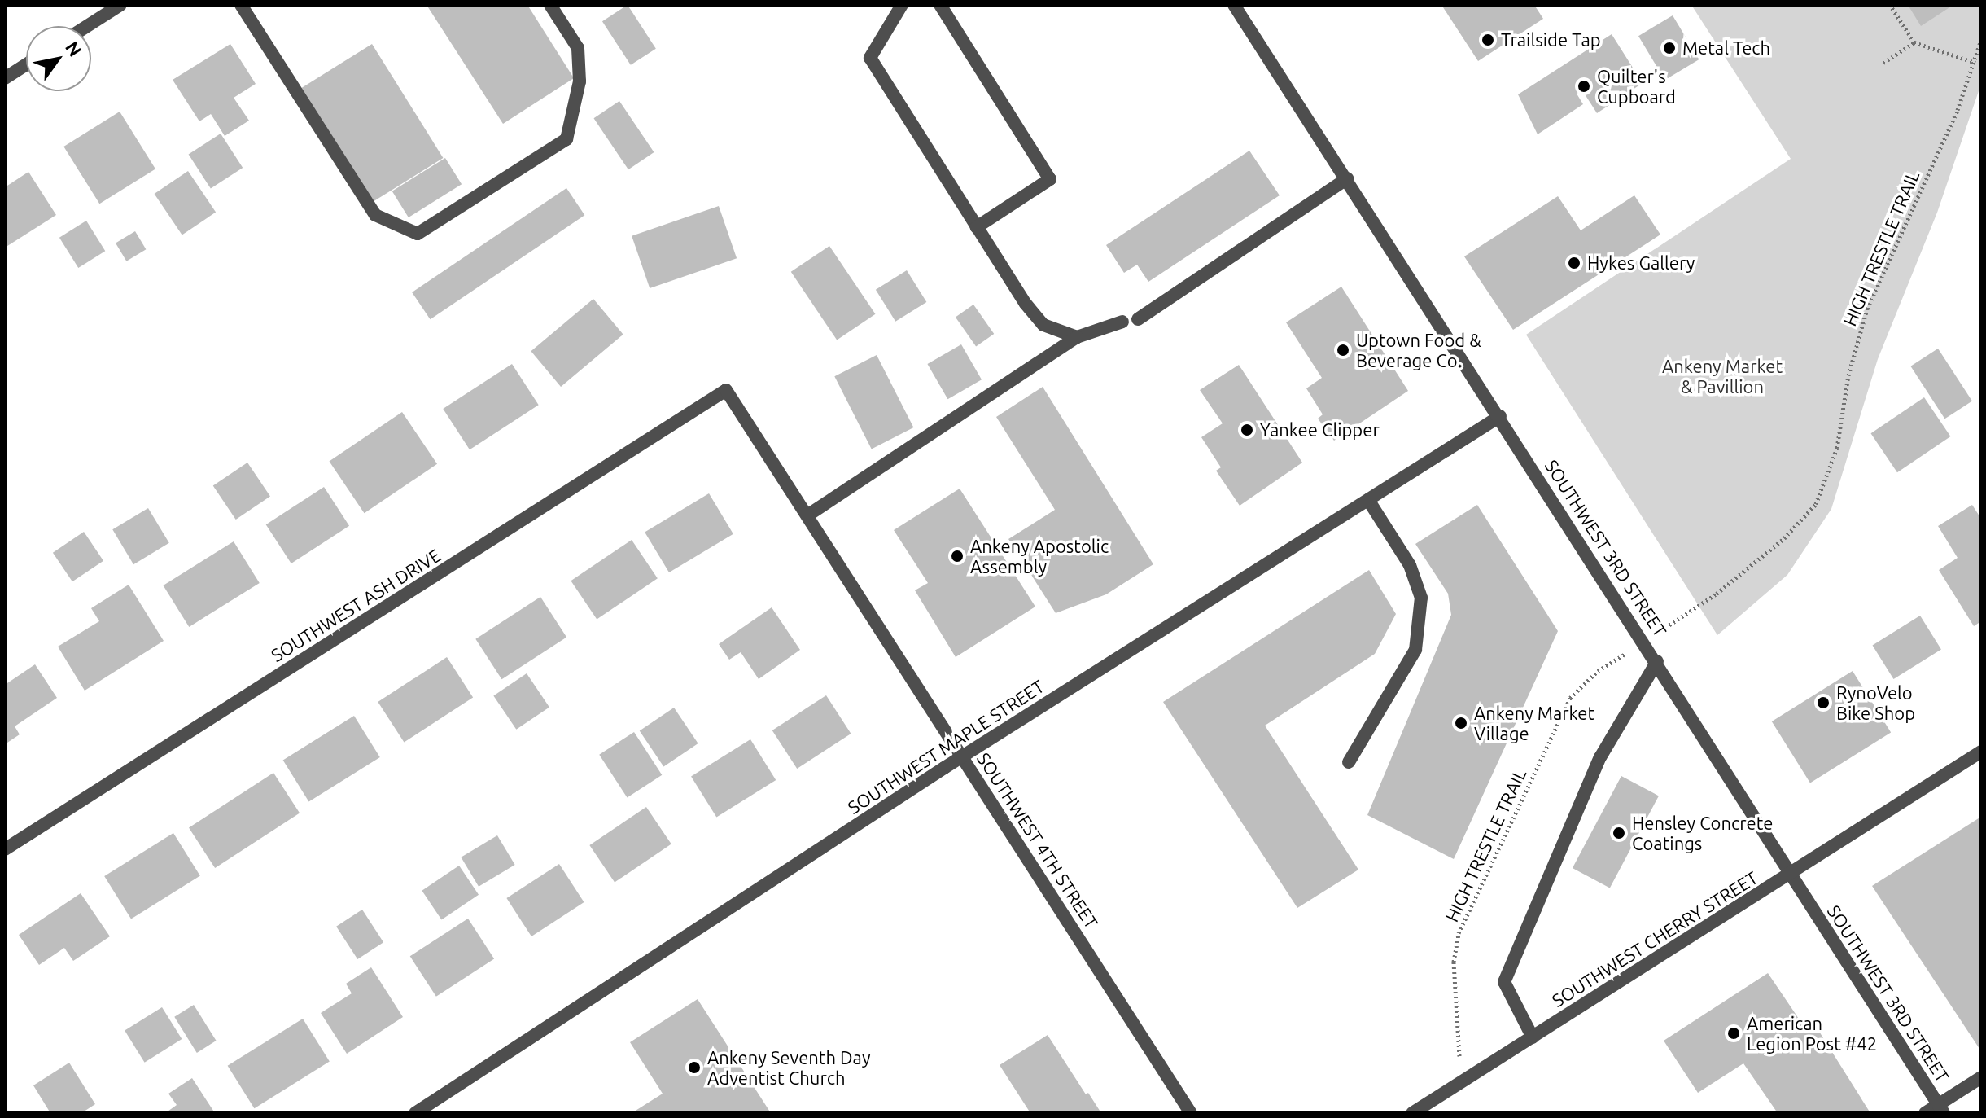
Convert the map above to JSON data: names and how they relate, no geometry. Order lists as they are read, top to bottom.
{
  "streets": {
    "street": [
      "SOUTHWEST 3RD STREET",
      "SOUTHWEST ASH DRIVE",
      "SOUTHWEST MAPLE STREET",
      "SOUTHWEST 4TH STREET",
      "SOUTHWEST CHERRY STREET"
    ],
    "path": ["HIGH TRESTLE TRAIL"]
  },
  "crossings": [
    ["SOUTHWEST 3RD STREET", "SOUTHWEST MAPLE STREET"],
    ["SOUTHWEST 3RD STREET", "SOUTHWEST CHERRY STREET"],
    ["SOUTHWEST ASH DRIVE", "SOUTHWEST 4TH STREET"],
    ["SOUTHWEST MAPLE STREET", "SOUTHWEST 4TH STREET"]
  ],
  "parks": ["Ankeny Market & Pavillion"],
  "places": [
    "Trailside Tap",
    "Metal Tech",
    "Quilter's Cupboard",
    "Hykes Gallery",
    "Uptown Food & Beverage Co.",
    "Yankee Clipper",
    "Ankeny Apostolic Assembly",
    "RynoVelo Bike Shop",
    "Ankeny Market Village",
    "Hensley Concrete Coatings",
    "American Legion Post #42",
    "Ankeny Seventh Day Adventist Church"
  ],
  "north": "top right"
}
